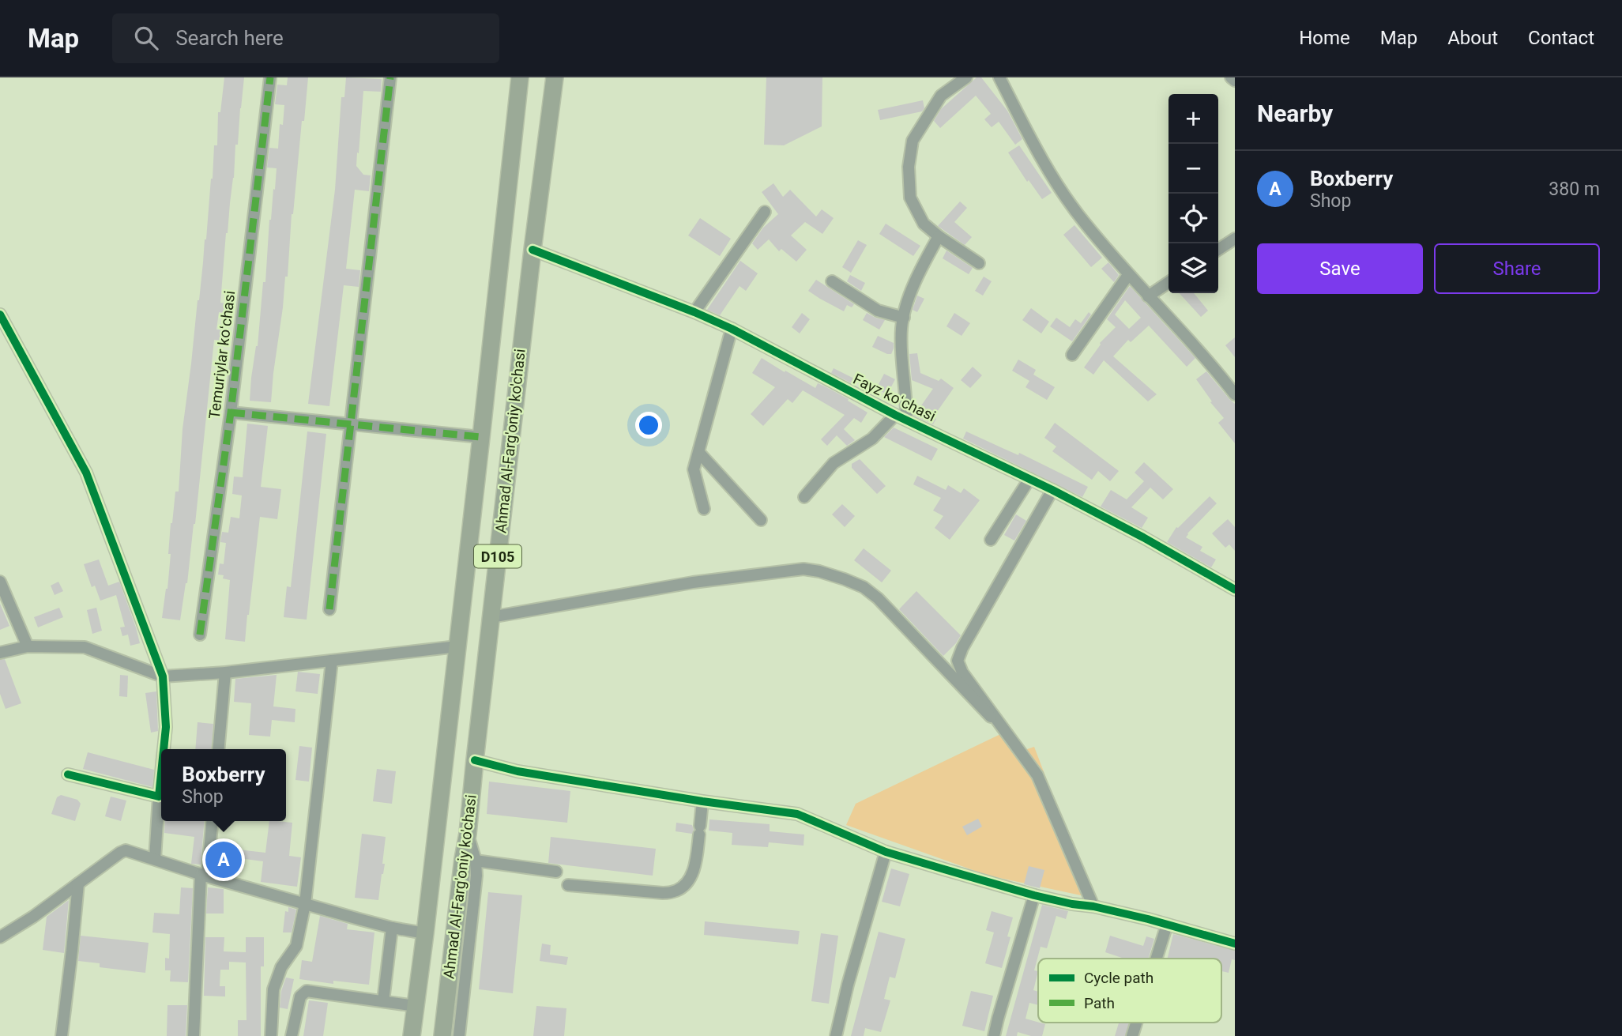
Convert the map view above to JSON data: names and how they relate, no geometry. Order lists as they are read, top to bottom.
{
  "streets": {
    "highway": ["Ahmad Al-Farg'oniy ko'chasi", "D105"],
    "street": ["Temuriylar koʻchasi", "Fayz koʻchasi"]
  },
  "crossings": [
    ["Fayz koʻchasi", "Ahmad Al-Farg'oniy ko'chasi"]
  ],
  "legend": ["Cycle path", "Path"],
  "page": {
    "header": "Map",
    "search": "Search here",
    "nav": [
      "Home",
      "Map",
      "About",
      "Contact"
    ],
    "heading": "Nearby",
    "map_buttons": ["+", "−"],
    "list": [
      {
        "mark": "A",
        "name": "Boxberry",
        "note": "Shop",
        "value": "380 m"
      }
    ],
    "buttons": ["Save", "Share"],
    "popup": ["Boxberry", "Shop"],
    "pins": "A"
  }
}
